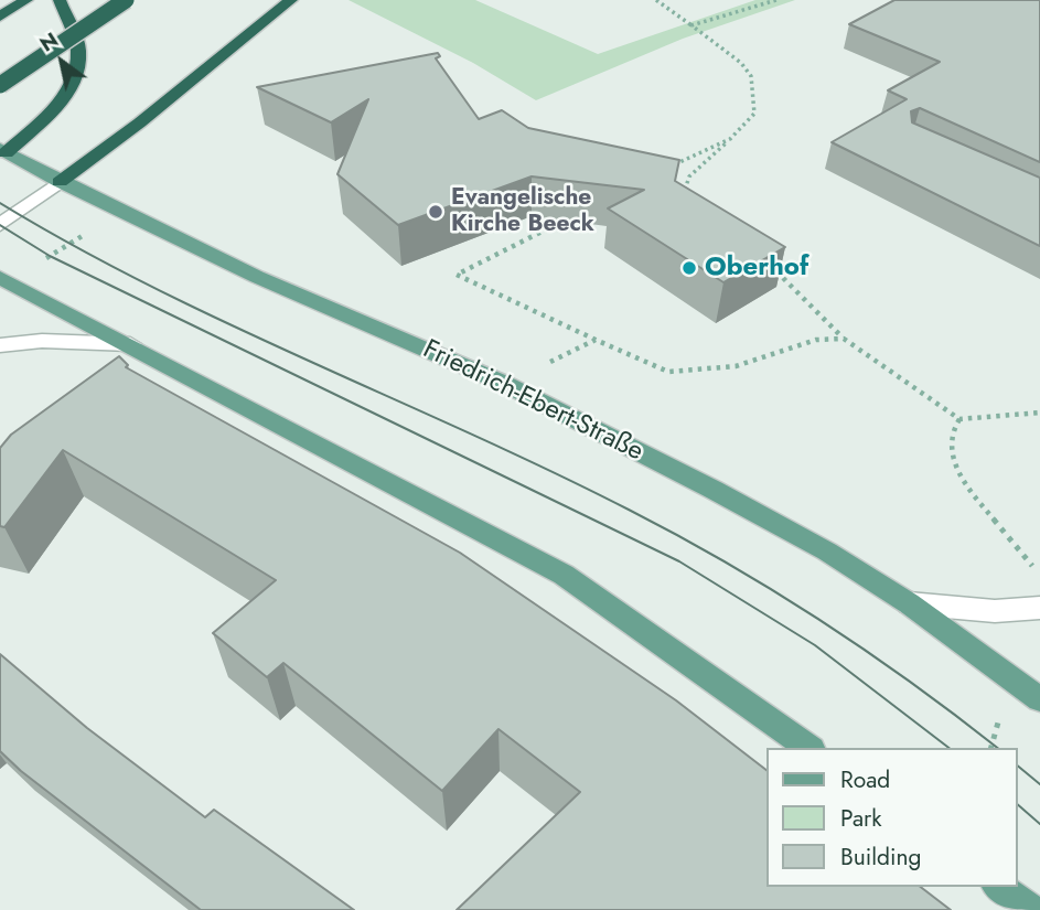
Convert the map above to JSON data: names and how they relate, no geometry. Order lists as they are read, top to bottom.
{
  "streets": {
    "main road": ["Friedrich-Ebert-Straße"]
  },
  "places": ["Evangelische Kirche Beeck", "Oberhof"],
  "legend": ["Road", "Park", "Building"],
  "north": "top left"
}
